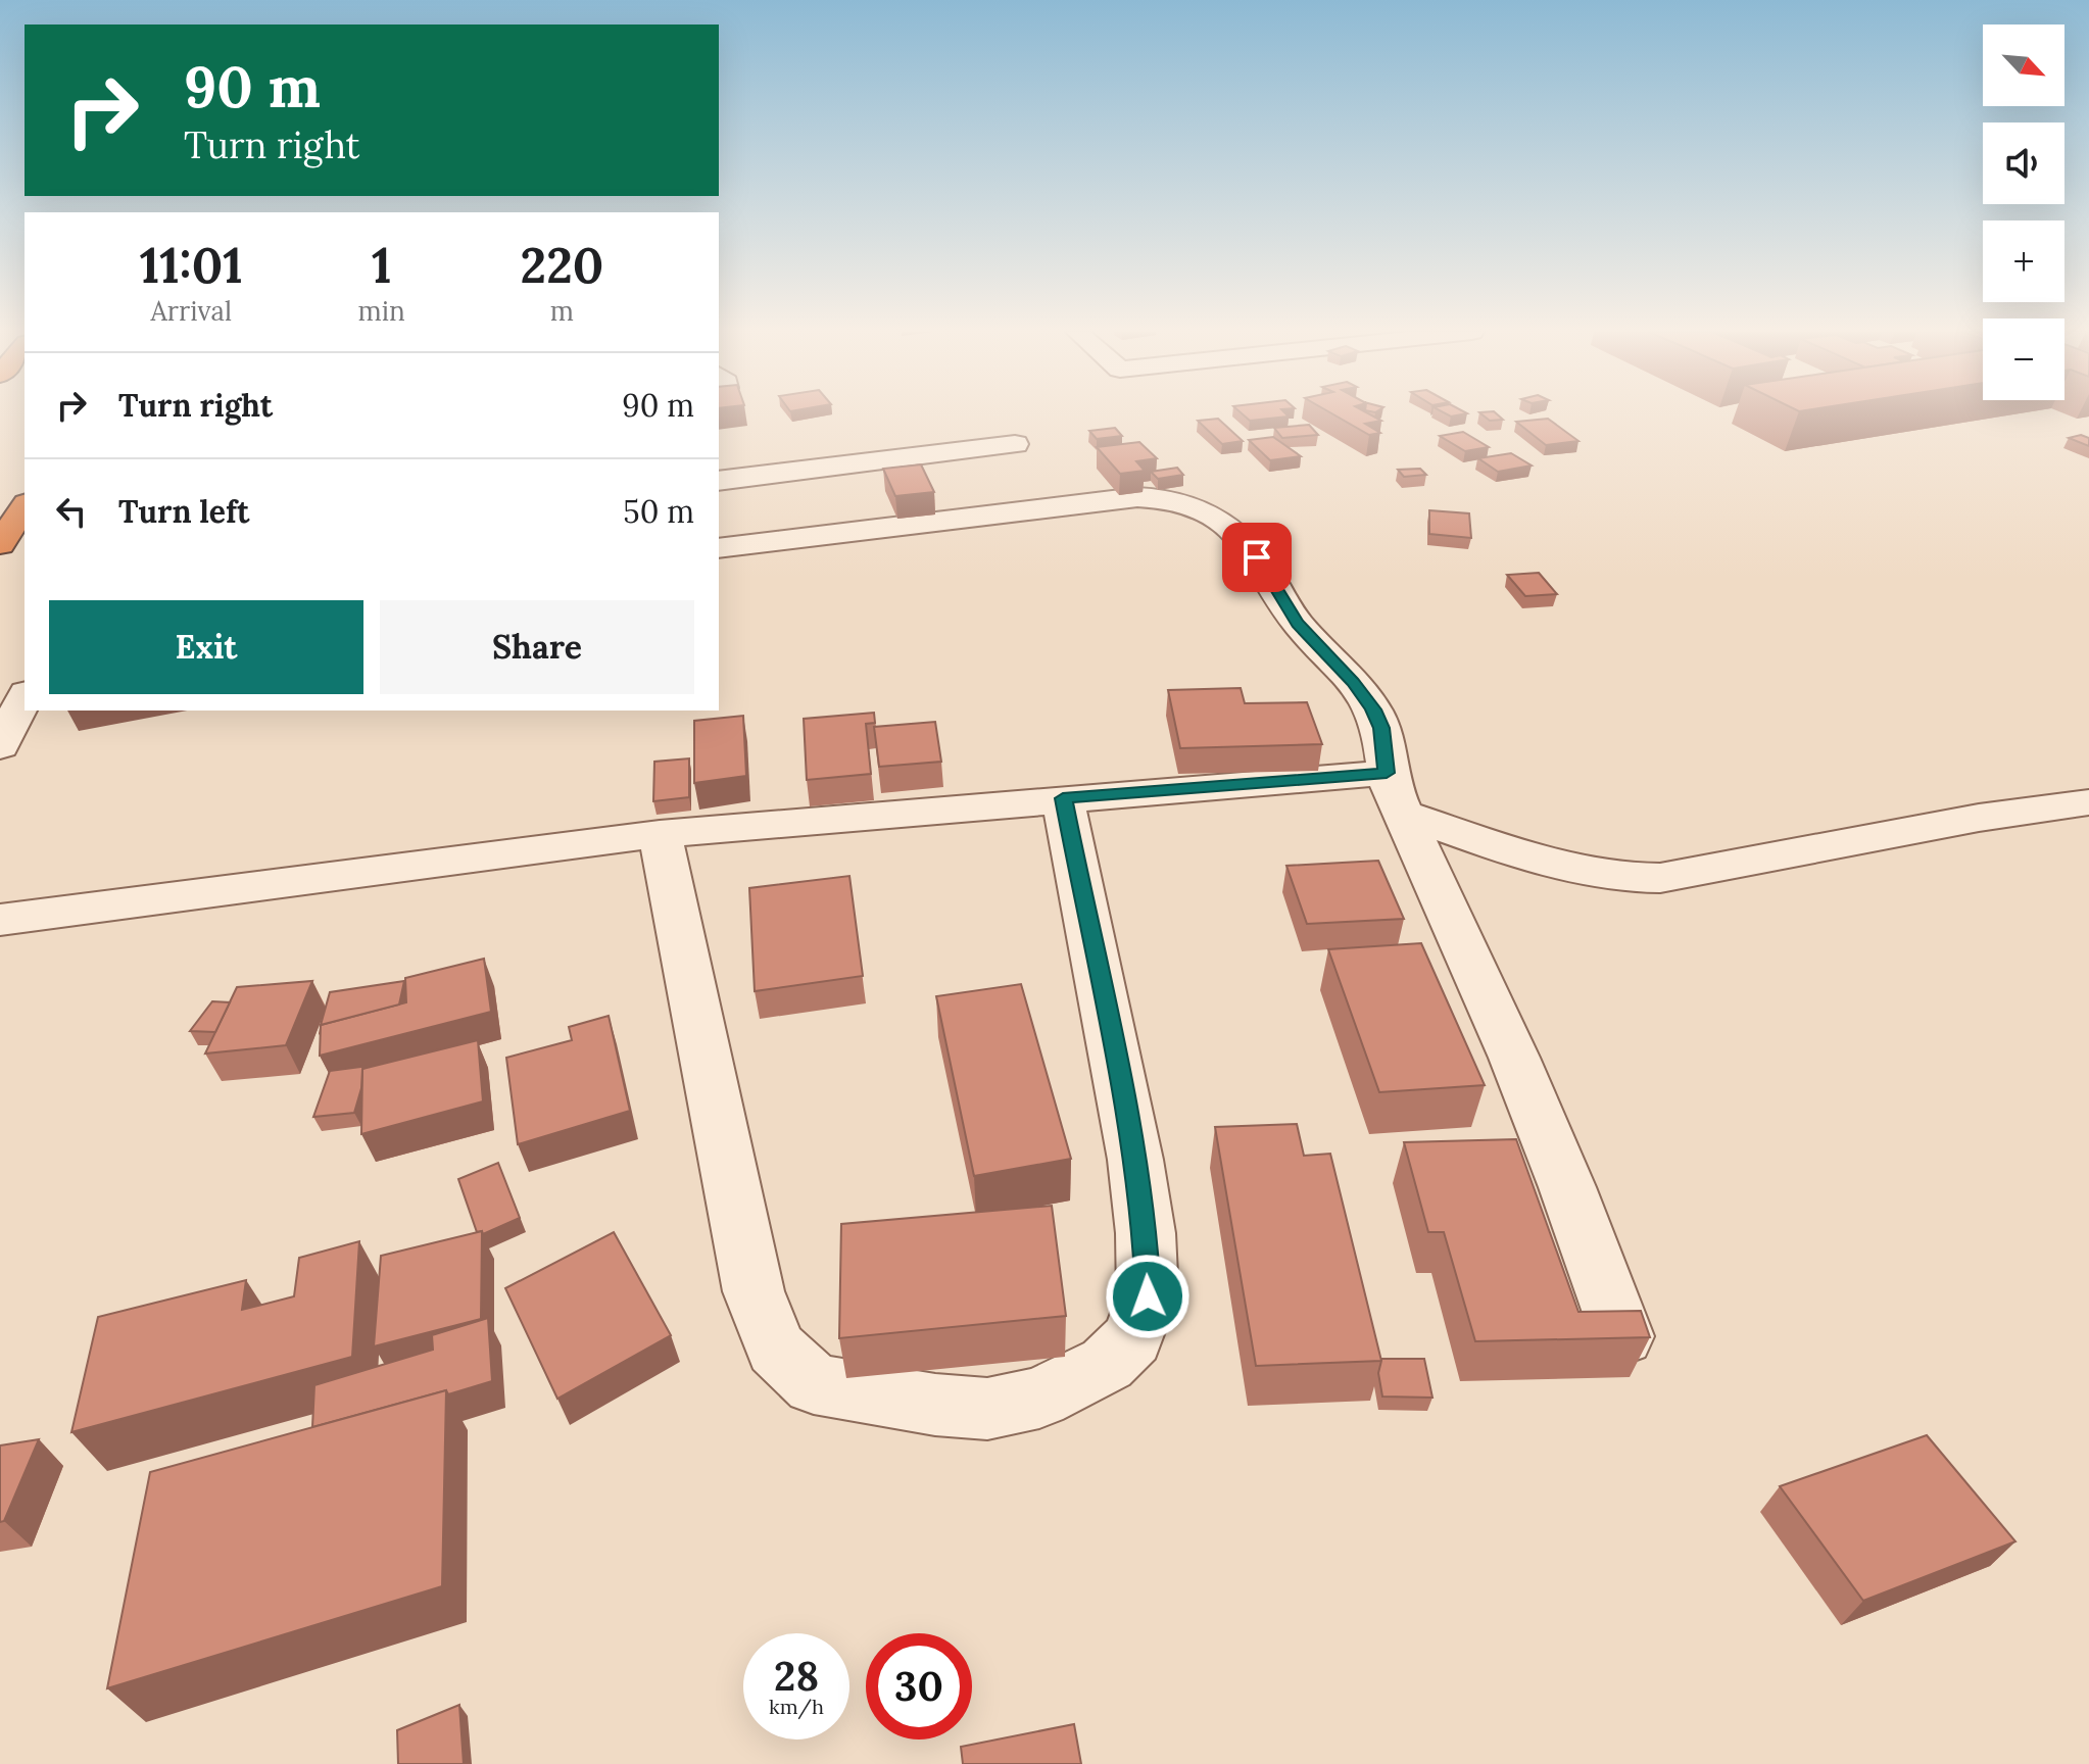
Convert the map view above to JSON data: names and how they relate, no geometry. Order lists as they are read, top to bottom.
{
  "north": "bottom right",
  "page": {
    "map_buttons": ["+", "−"],
    "turn": ["90 m", "Turn right"],
    "eta": [
      "11:01",
      "Arrival",
      "1",
      "min",
      "220",
      "m"
    ],
    "list": [
      {
        "name": "Turn right",
        "value": "90 m"
      },
      {
        "name": "Turn left",
        "value": "50 m"
      }
    ],
    "buttons": ["Exit", "Share"],
    "speed": "28 km/h",
    "limit": "30"
  }
}
